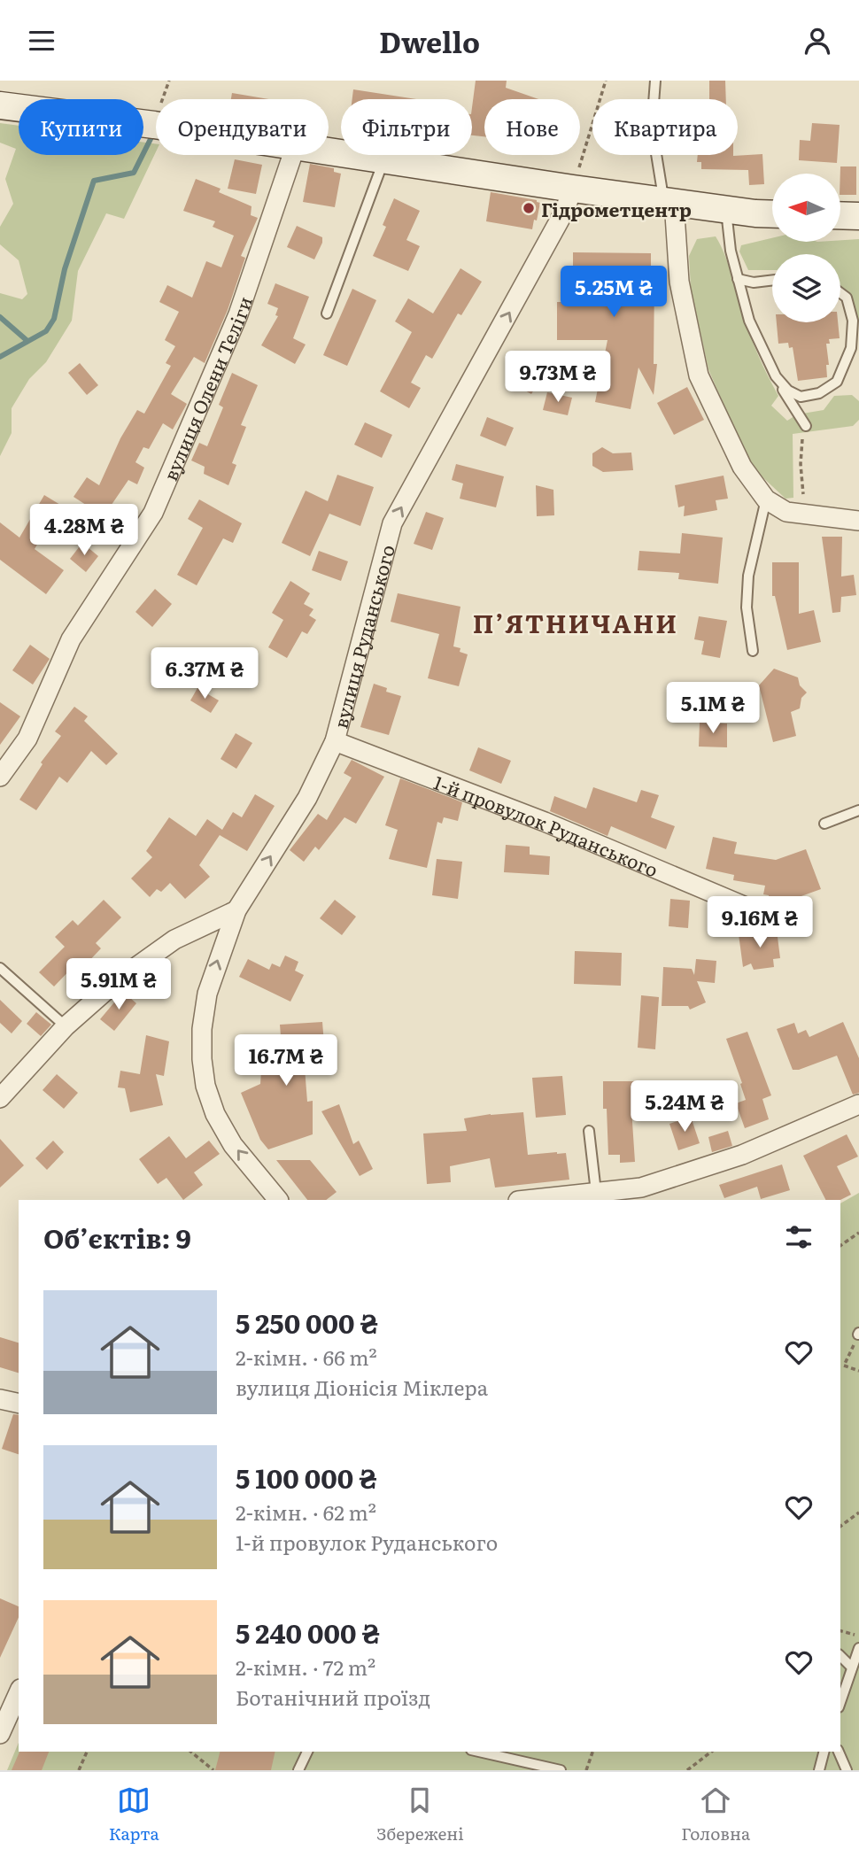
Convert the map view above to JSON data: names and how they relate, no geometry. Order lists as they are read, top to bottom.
{
  "streets": {
    "street": ["вулиця Олени Теліги", "вулиця Руданського", "1-й провулок Руданського"]
  },
  "crossings": [
    ["вулиця Руданського", "1-й провулок Руданського"]
  ],
  "one_way": ["вулиця Руданського"],
  "districts": ["П’ЯТНИЧАНИ"],
  "places": ["Гідрометцентр"],
  "north": "left",
  "page": {
    "header": "Dwello",
    "chip": [
      "Купити",
      "Орендувати",
      "Фільтри",
      "Нове",
      "Квартира"
    ],
    "price": [
      "5.25M ₴",
      "9.73M ₴",
      "4.28M ₴",
      "6.37M ₴",
      "5.1M ₴",
      "9.16M ₴",
      "5.91M ₴",
      "16.7M ₴",
      "5.24M ₴"
    ],
    "heading": "Об’єктів: 9",
    "list": [
      {
        "name": "5 250 000 ₴",
        "note": "2-кімн. · 66 m² · вулиця Діонісія Міклера"
      },
      {
        "name": "5 100 000 ₴",
        "note": "2-кімн. · 62 m² · 1-й провулок Руданського"
      },
      {
        "name": "5 240 000 ₴",
        "note": "2-кімн. · 72 m² · Ботанічний проїзд"
      }
    ],
    "tabs": ["Карта", "Збережені", "Головна"]
  }
}
